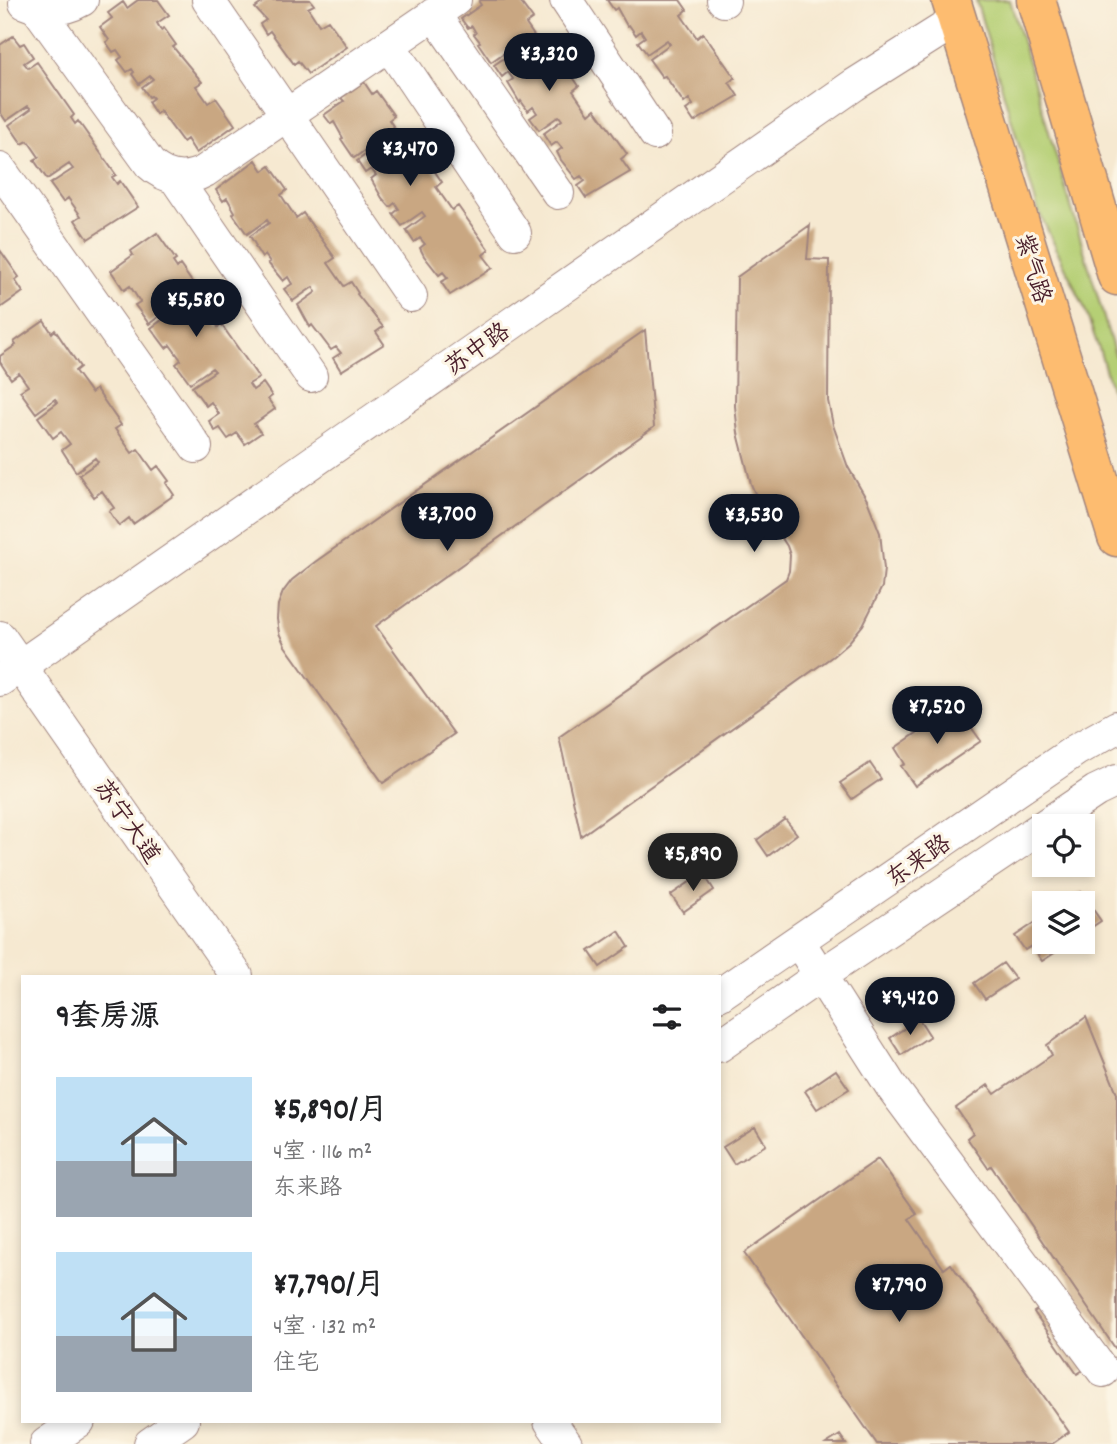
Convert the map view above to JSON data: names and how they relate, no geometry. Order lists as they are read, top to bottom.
{
  "streets": {
    "main road": ["紫气路"],
    "street": ["苏中路", "苏宁大道", "东来路"]
  },
  "crossings": [
    ["紫气路", "苏中路"],
    ["苏中路", "苏宁大道"]
  ],
  "page": {
    "price": [
      "¥3,320",
      "¥3,470",
      "¥5,580",
      "¥3,700",
      "¥3,530",
      "¥7,520",
      "¥5,890",
      "¥9,420",
      "¥7,790"
    ],
    "heading": "9套房源",
    "list": [
      {
        "name": "¥5,890/月",
        "note": "4室 · 116 m² · 东来路"
      },
      {
        "name": "¥7,790/月",
        "note": "4室 · 132 m² · 住宅"
      }
    ]
  }
}
